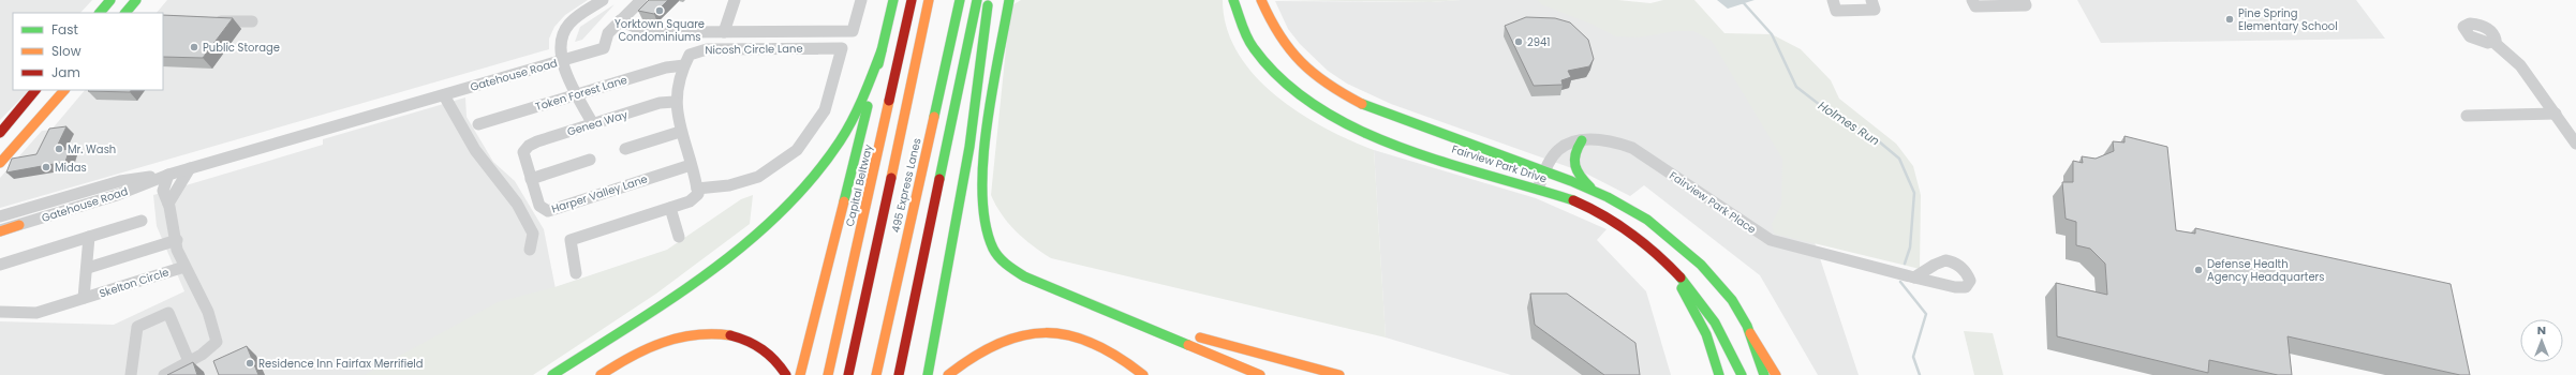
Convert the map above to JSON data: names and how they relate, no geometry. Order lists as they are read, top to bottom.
{
  "streets": {
    "main road": ["Fairview Park Drive", "Capital Beltway", "495 Express Lanes"],
    "street": [
      "Nicosh Circle Lane",
      "Gatehouse Road",
      "Token Forest Lane",
      "Genea Way",
      "Harper Valley Lane",
      "Fairview Park Place",
      "Skelton Circle"
    ]
  },
  "crossings": [
    ["Nicosh Circle Lane", "Token Forest Lane"],
    ["Genea Way", "Harper Valley Lane"],
    ["Fairview Park Drive", "Fairview Park Place"]
  ],
  "water": ["Holmes Run"],
  "places": [
    "Yorktown Square Condominiums",
    "Pine Spring Elementary School",
    "2941",
    "Public Storage",
    "Mr. Wash",
    "Midas",
    "Defense Health Agency Headquarters",
    "Residence Inn Fairfax Merrifield"
  ],
  "legend": ["Fast", "Slow", "Jam"],
  "north": "top"
}
